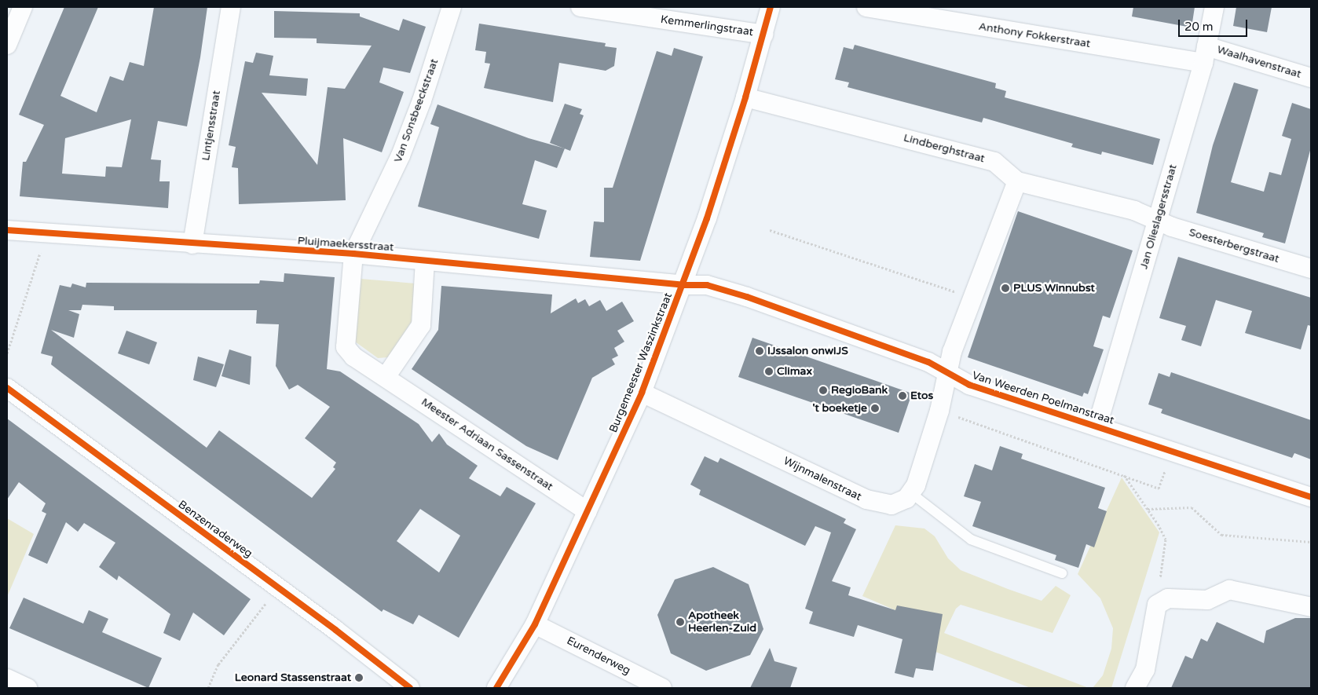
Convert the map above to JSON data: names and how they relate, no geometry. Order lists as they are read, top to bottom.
{
  "streets": {
    "street": [
      "Kemmerlingstraat",
      "Anthony Fokkerstraat",
      "Waalhavenstraat",
      "Van Sonsbeeckstraat",
      "Lintjensstraat",
      "Lindberghstraat",
      "Jan Olieslagersstraat",
      "Pluijmaekersstraat",
      "Soesterbergstraat",
      "Burgemeester Waszinkstraat",
      "Van Weerden Poelmanstraat",
      "Meester Adriaan Sassenstraat",
      "Wijnmalenstraat",
      "Benzenraderweg",
      "Eurenderweg"
    ]
  },
  "crossings": [
    ["Kemmerlingstraat", "Burgemeester Waszinkstraat"],
    ["Anthony Fokkerstraat", "Waalhavenstraat"],
    ["Anthony Fokkerstraat", "Jan Olieslagersstraat"],
    ["Waalhavenstraat", "Jan Olieslagersstraat"],
    ["Van Sonsbeeckstraat", "Pluijmaekersstraat"],
    ["Van Sonsbeeckstraat", "Meester Adriaan Sassenstraat"],
    ["Lintjensstraat", "Pluijmaekersstraat"],
    ["Lindberghstraat", "Jan Olieslagersstraat"],
    ["Lindberghstraat", "Soesterbergstraat"],
    ["Lindberghstraat", "Burgemeester Waszinkstraat"],
    ["Jan Olieslagersstraat", "Soesterbergstraat"],
    ["Jan Olieslagersstraat", "Van Weerden Poelmanstraat"],
    ["Pluijmaekersstraat", "Burgemeester Waszinkstraat"],
    ["Pluijmaekersstraat", "Van Weerden Poelmanstraat"],
    ["Pluijmaekersstraat", "Meester Adriaan Sassenstraat"],
    ["Burgemeester Waszinkstraat", "Van Weerden Poelmanstraat"],
    ["Burgemeester Waszinkstraat", "Meester Adriaan Sassenstraat"],
    ["Burgemeester Waszinkstraat", "Wijnmalenstraat"],
    ["Burgemeester Waszinkstraat", "Eurenderweg"]
  ],
  "places": [
    "PLUS Winnubst",
    "IJssalon onwIJS",
    "Climax",
    "RegioBank",
    "Etos",
    "'t boeketje",
    "Apotheek Heerlen-Zuid",
    "Leonard Stassenstraat"
  ],
  "scale_bar": "20 m"
}
